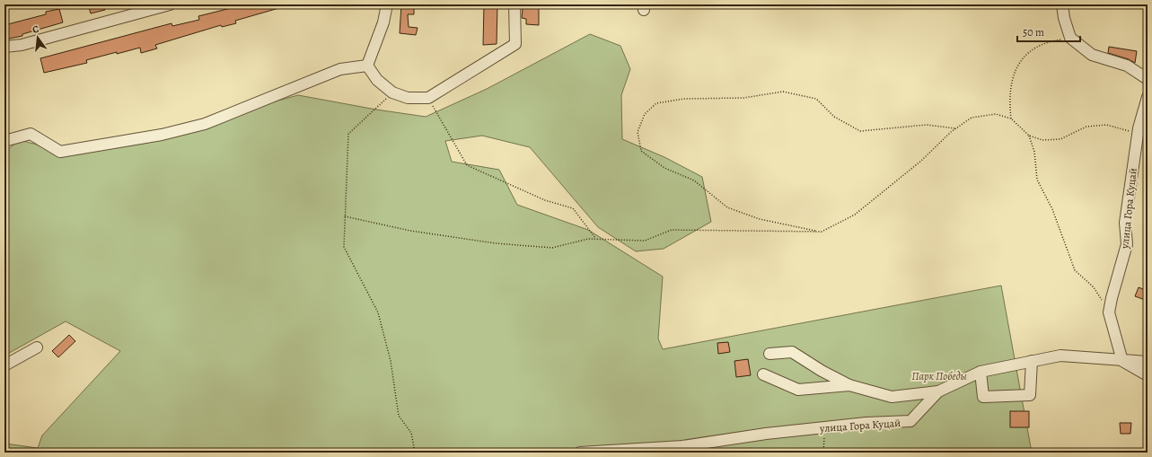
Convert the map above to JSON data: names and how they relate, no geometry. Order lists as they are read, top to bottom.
{
  "streets": {
    "street": ["улица Гора Куцай"]
  },
  "parks": ["Парк Победы"],
  "scale_bar": "50 m",
  "north": "top"
}
